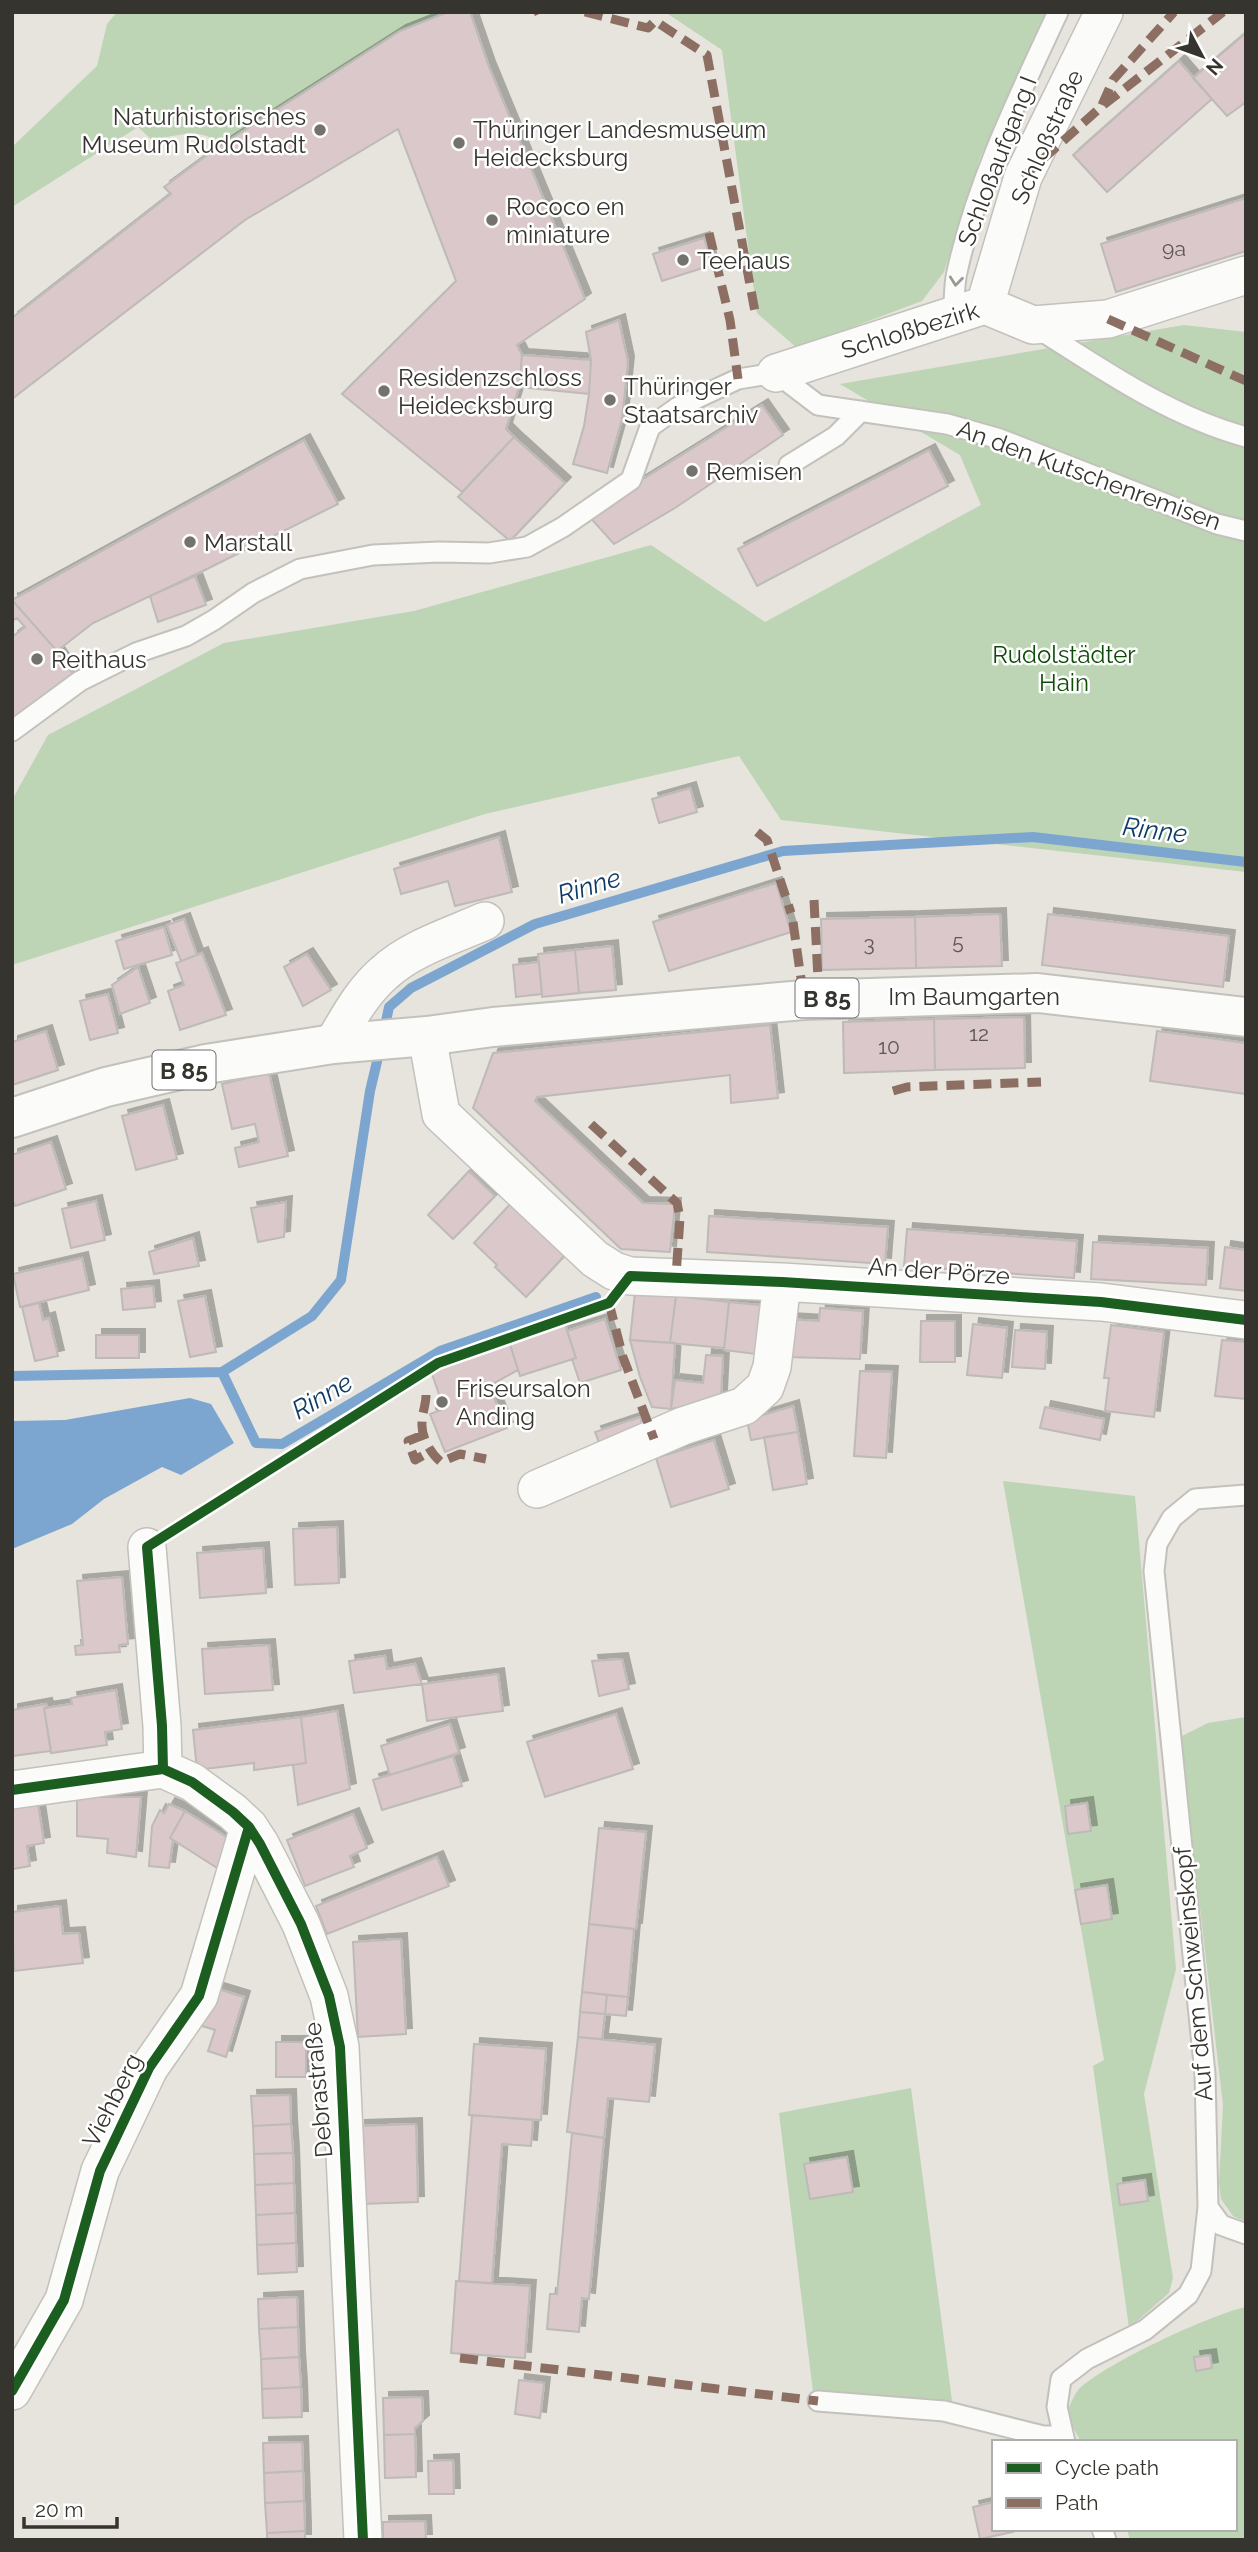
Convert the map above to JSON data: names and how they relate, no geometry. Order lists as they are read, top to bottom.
{
  "streets": {
    "main road": ["Im Baumgarten", "B 85"],
    "street": [
      "Schloßstraße",
      "Schloßbezirk",
      "An der Pörze",
      "Debrastraße",
      "Viehberg"
    ],
    "lane": ["Schloßaufgang I", "An den Kutschenremisen", "Auf dem Schweinskopf"]
  },
  "crossings": [
    ["Schloßstraße", "Schloßaufgang I"],
    ["Schloßstraße", "Schloßbezirk"],
    ["Schloßaufgang I", "Schloßbezirk"],
    ["Schloßbezirk", "An den Kutschenremisen"],
    ["Im Baumgarten", "B 85"],
    ["Im Baumgarten", "An der Pörze"],
    ["B 85", "An der Pörze"],
    ["Debrastraße", "Viehberg"]
  ],
  "one_way": ["Schloßaufgang I"],
  "water": ["Rinne"],
  "parks": ["Rudolstädter Hain"],
  "places": [
    "Naturhistorisches Museum Rudolstadt",
    "Thüringer Landesmuseum Heidecksburg",
    "Rococo en miniature",
    "Teehaus",
    "Residenzschloss Heidecksburg",
    "Thüringer Staatsarchiv",
    "Remisen",
    "Marstall",
    "Reithaus",
    "Friseursalon Anding"
  ],
  "house_numbers": [
    "9a",
    "5",
    "3",
    "12",
    "10"
  ],
  "legend": ["Cycle path", "Path"],
  "scale_bar": "20 m",
  "north": "bottom right"
}
